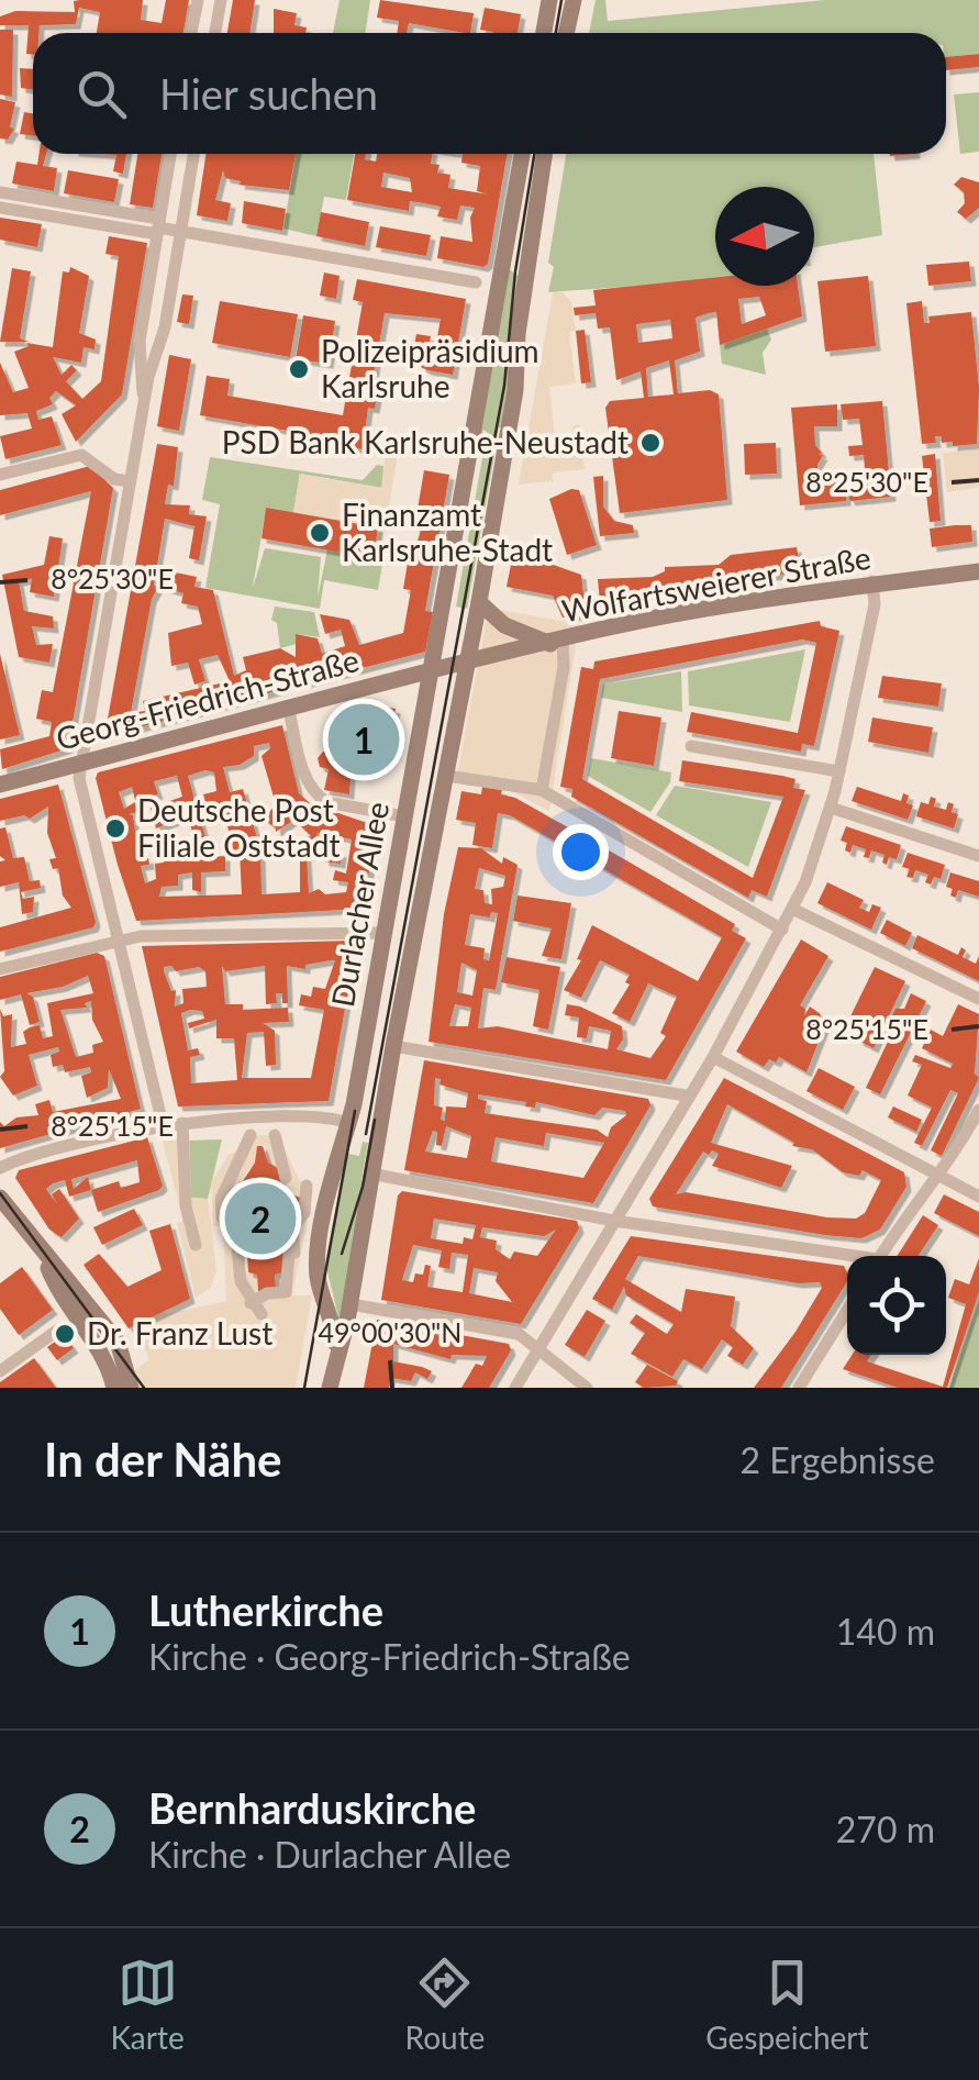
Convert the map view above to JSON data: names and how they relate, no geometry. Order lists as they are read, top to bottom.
{
  "streets": {
    "main road": ["Wolfartsweierer Straße", "Georg-Friedrich-Straße", "Durlacher Allee"]
  },
  "crossings": [
    ["Wolfartsweierer Straße", "Georg-Friedrich-Straße"],
    ["Wolfartsweierer Straße", "Durlacher Allee"],
    ["Georg-Friedrich-Straße", "Durlacher Allee"]
  ],
  "places": [
    "Polizeipräsidium Karlsruhe",
    "PSD Bank Karlsruhe-Neustadt",
    "Finanzamt Karlsruhe-Stadt",
    "Deutsche Post Filiale Oststadt",
    "Dr. Franz Lust"
  ],
  "north": "left",
  "page": {
    "search": "Hier suchen",
    "pins": ["1", "2"],
    "heading": ["In der Nähe", "2 Ergebnisse"],
    "list": [
      {
        "mark": "1",
        "name": "Lutherkirche",
        "note": "Kirche · Georg-Friedrich-Straße",
        "value": "140 m"
      },
      {
        "mark": "2",
        "name": "Bernharduskirche",
        "note": "Kirche · Durlacher Allee",
        "value": "270 m"
      }
    ],
    "nav": ["Karte", "Route", "Gespeichert"]
  },
  "coordinates": ["8°25'30\"E", "8°25'15\"E", "49°00'30\"N"]
}
